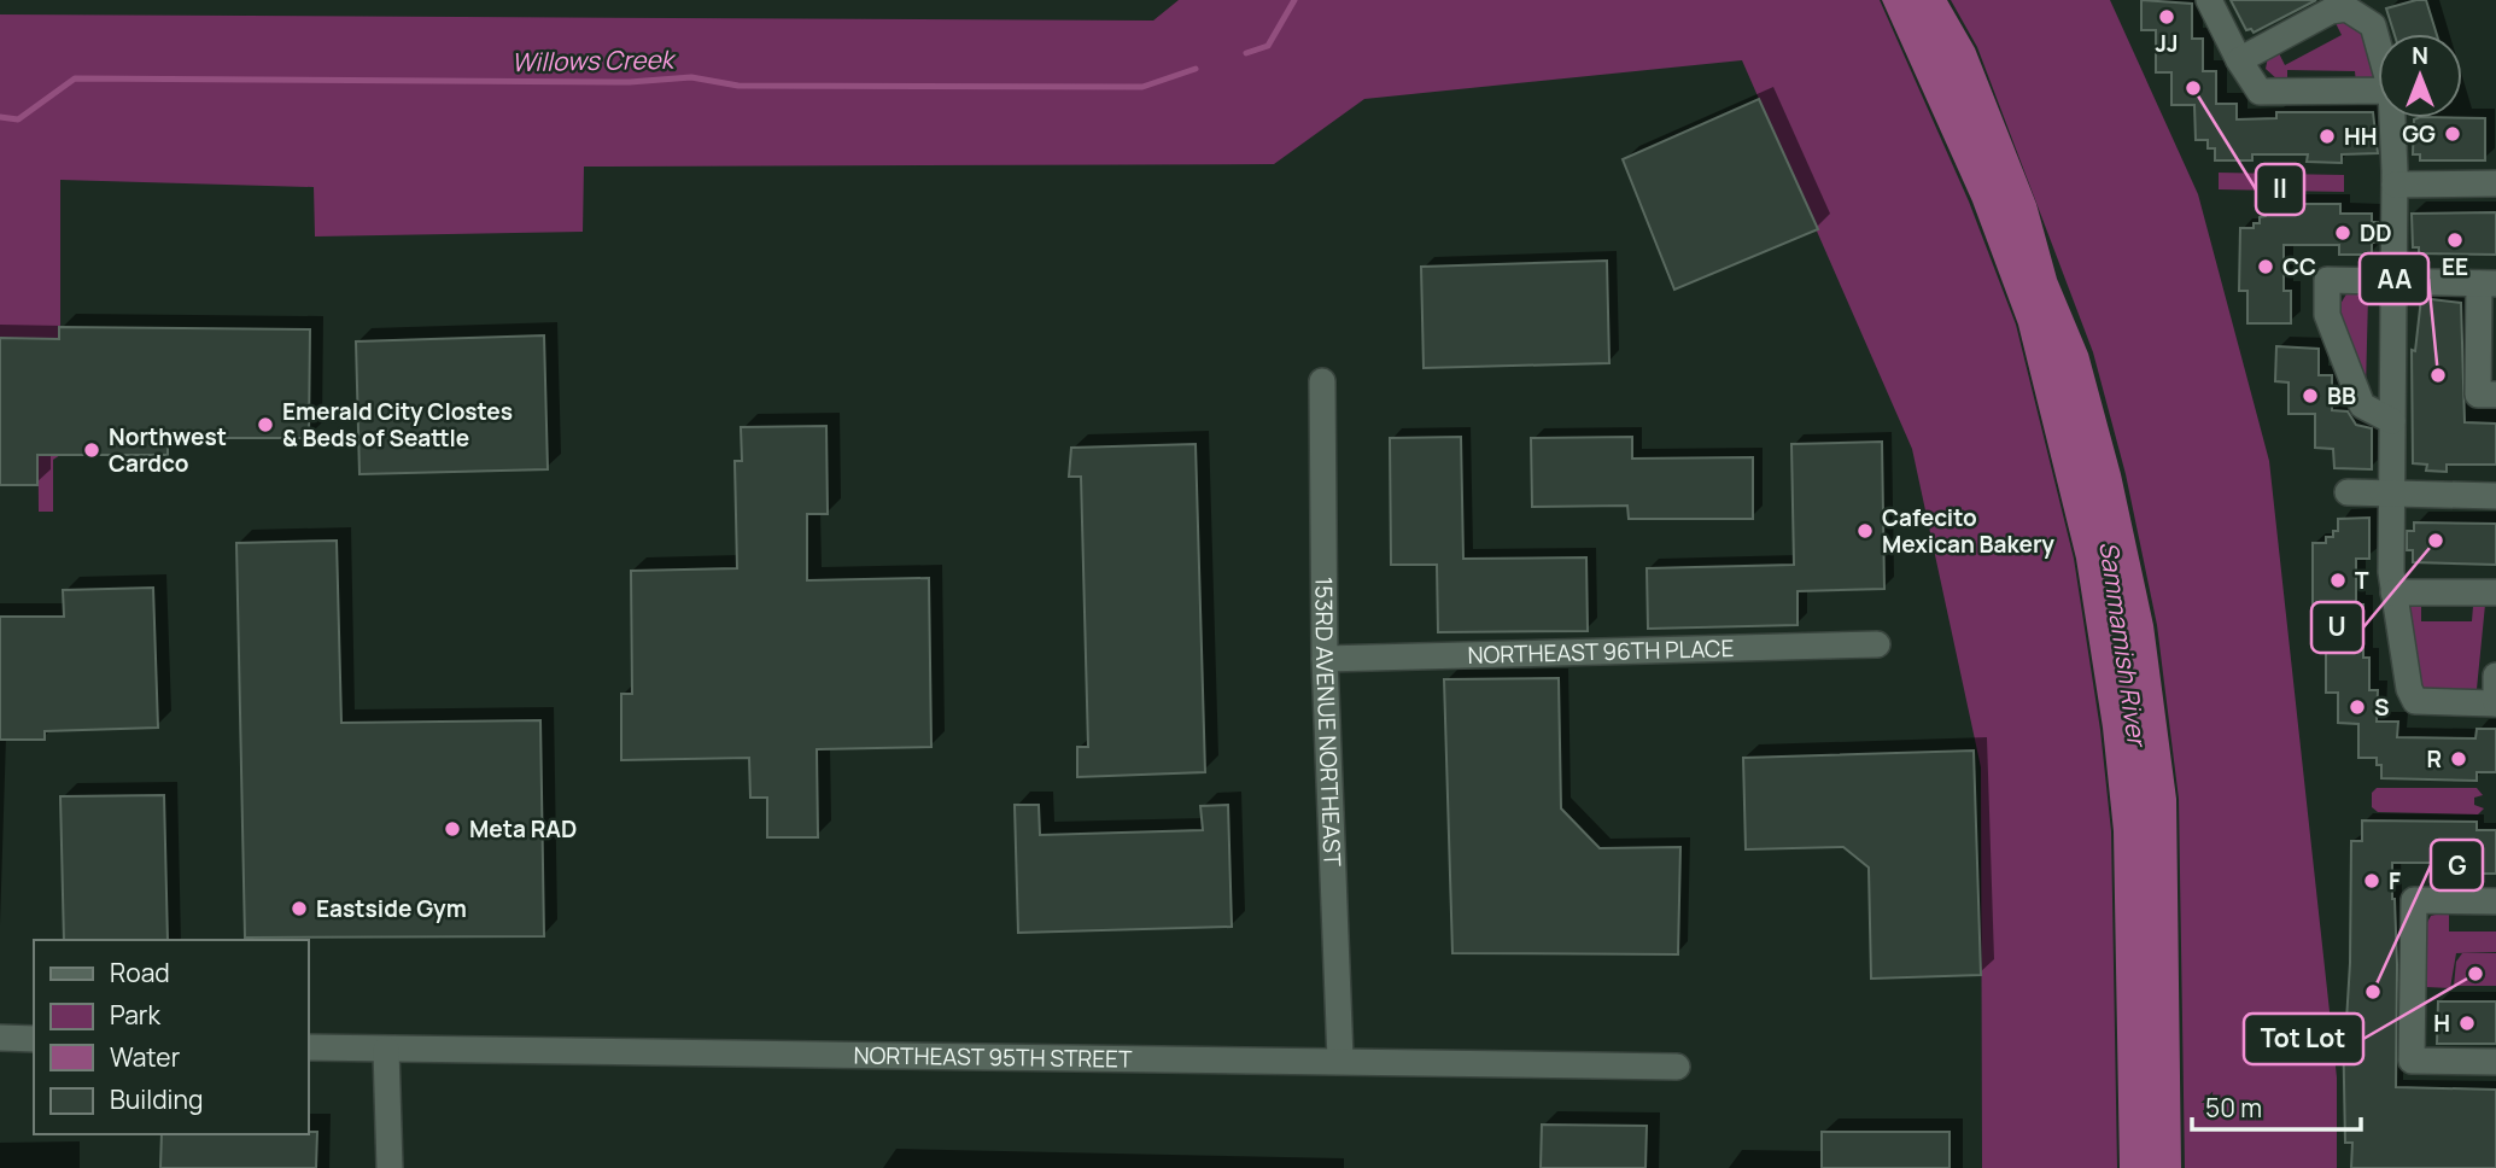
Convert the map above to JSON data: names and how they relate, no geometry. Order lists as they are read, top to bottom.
{
  "streets": {
    "street": ["NORTHEAST 96TH PLACE", "153RD AVENUE NORTHEAST", "NORTHEAST 95TH STREET"]
  },
  "crossings": [
    ["NORTHEAST 96TH PLACE", "153RD AVENUE NORTHEAST"],
    ["153RD AVENUE NORTHEAST", "NORTHEAST 95TH STREET"]
  ],
  "water": ["Willows Creek", "Sammamish River"],
  "places": [
    "JJ",
    "II",
    "GG",
    "HH",
    "DD",
    "EE",
    "CC",
    "AA",
    "BB",
    "Emerald City Clostes & Beds of Seattle",
    "Northwest Cardco",
    "Cafecito Mexican Bakery",
    "U",
    "T",
    "S",
    "R",
    "Meta RAD",
    "F",
    "Eastside Gym",
    "Tot Lot",
    "G",
    "H"
  ],
  "legend": [
    "Road",
    "Park",
    "Water",
    "Building"
  ],
  "scale_bar": "50 m",
  "north": "top"
}
